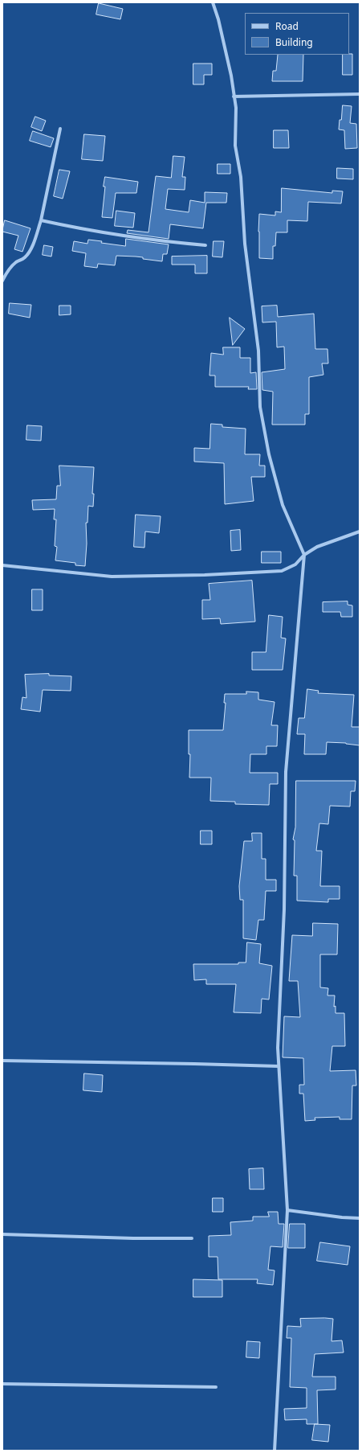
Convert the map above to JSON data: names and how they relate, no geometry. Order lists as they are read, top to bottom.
{
  "legend": ["Road", "Building"]
}
